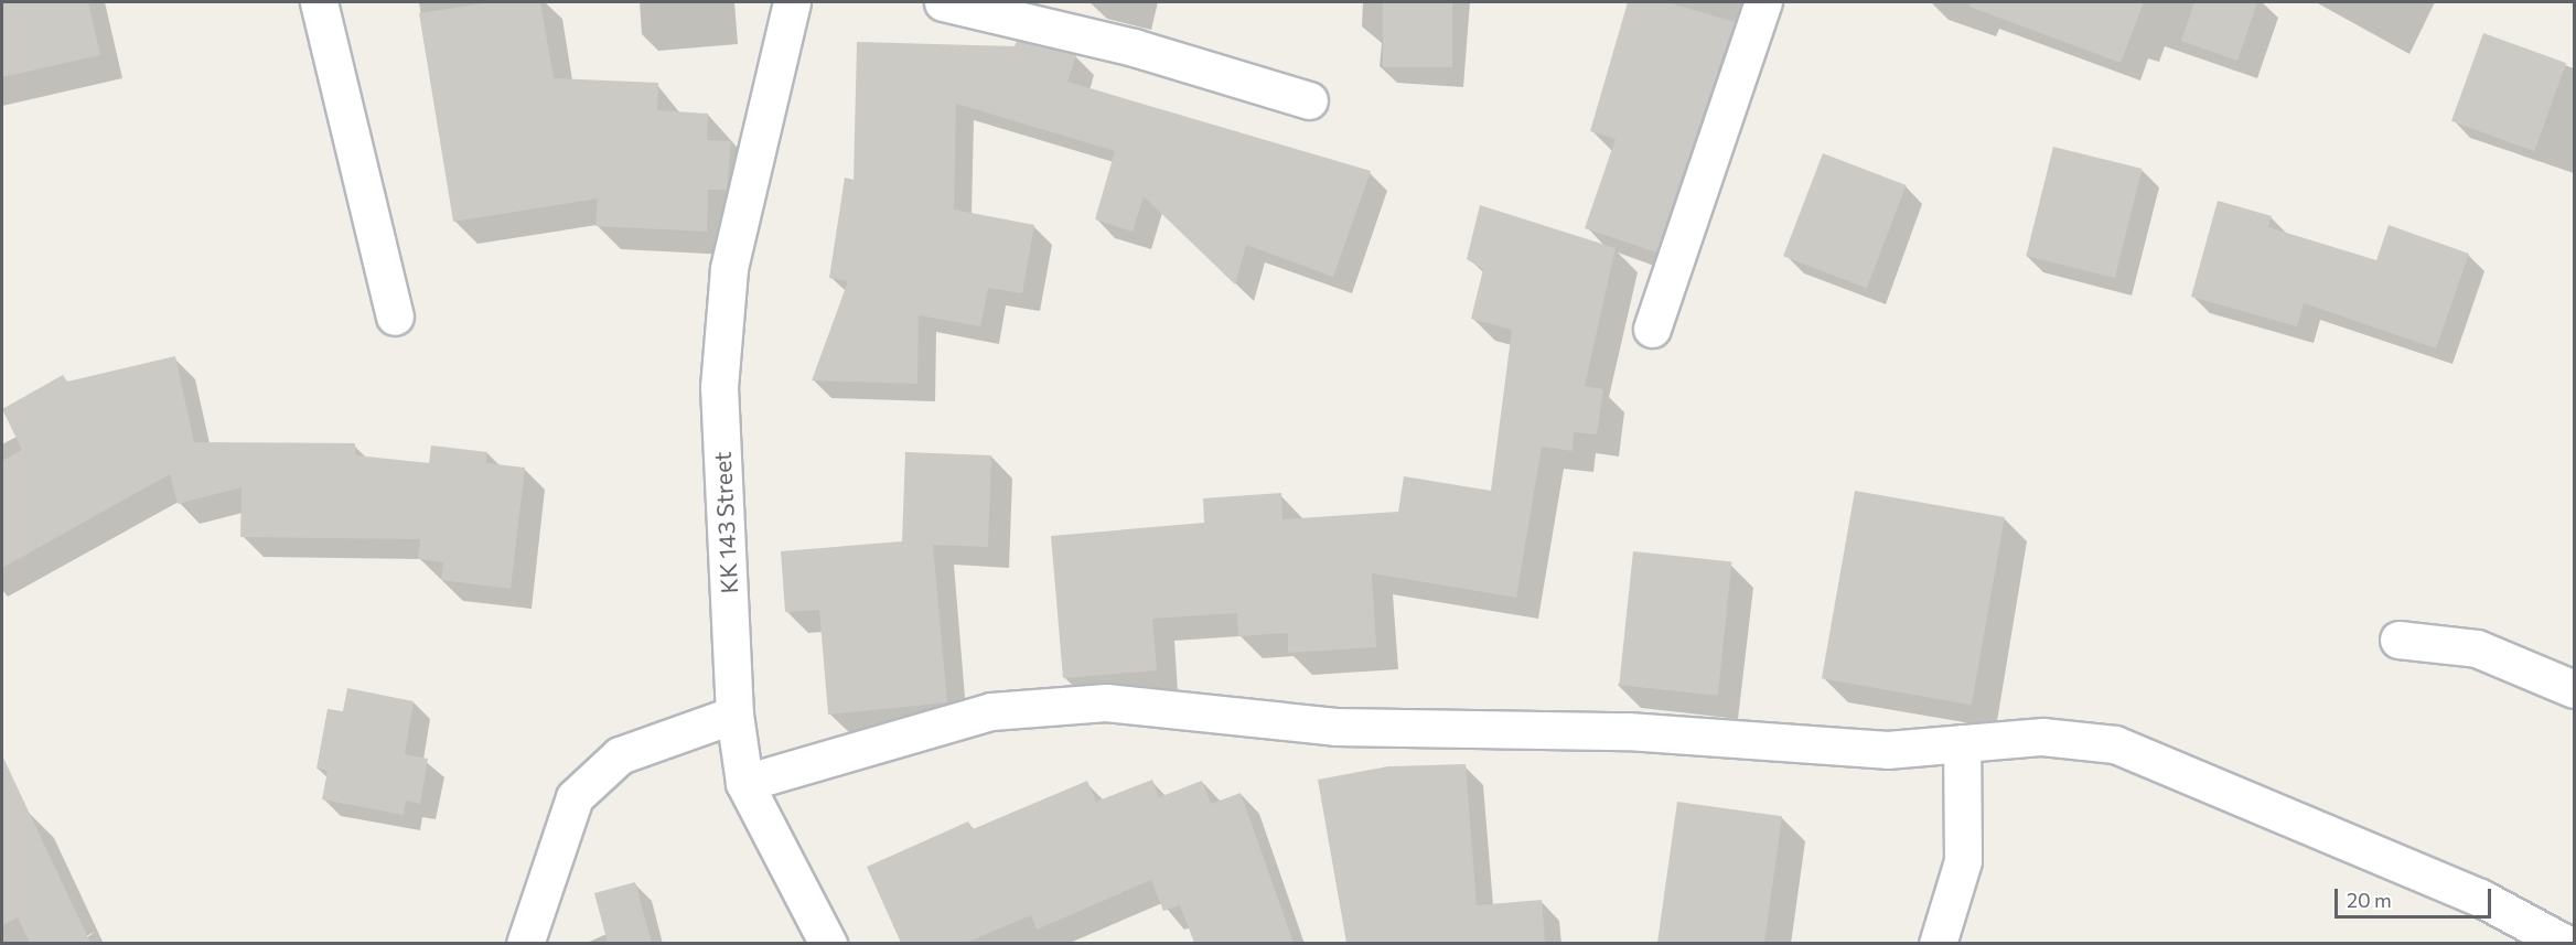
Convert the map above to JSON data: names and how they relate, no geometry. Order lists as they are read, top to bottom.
{
  "streets": {
    "street": ["KK 143 Street"]
  },
  "scale_bar": "20 m"
}
